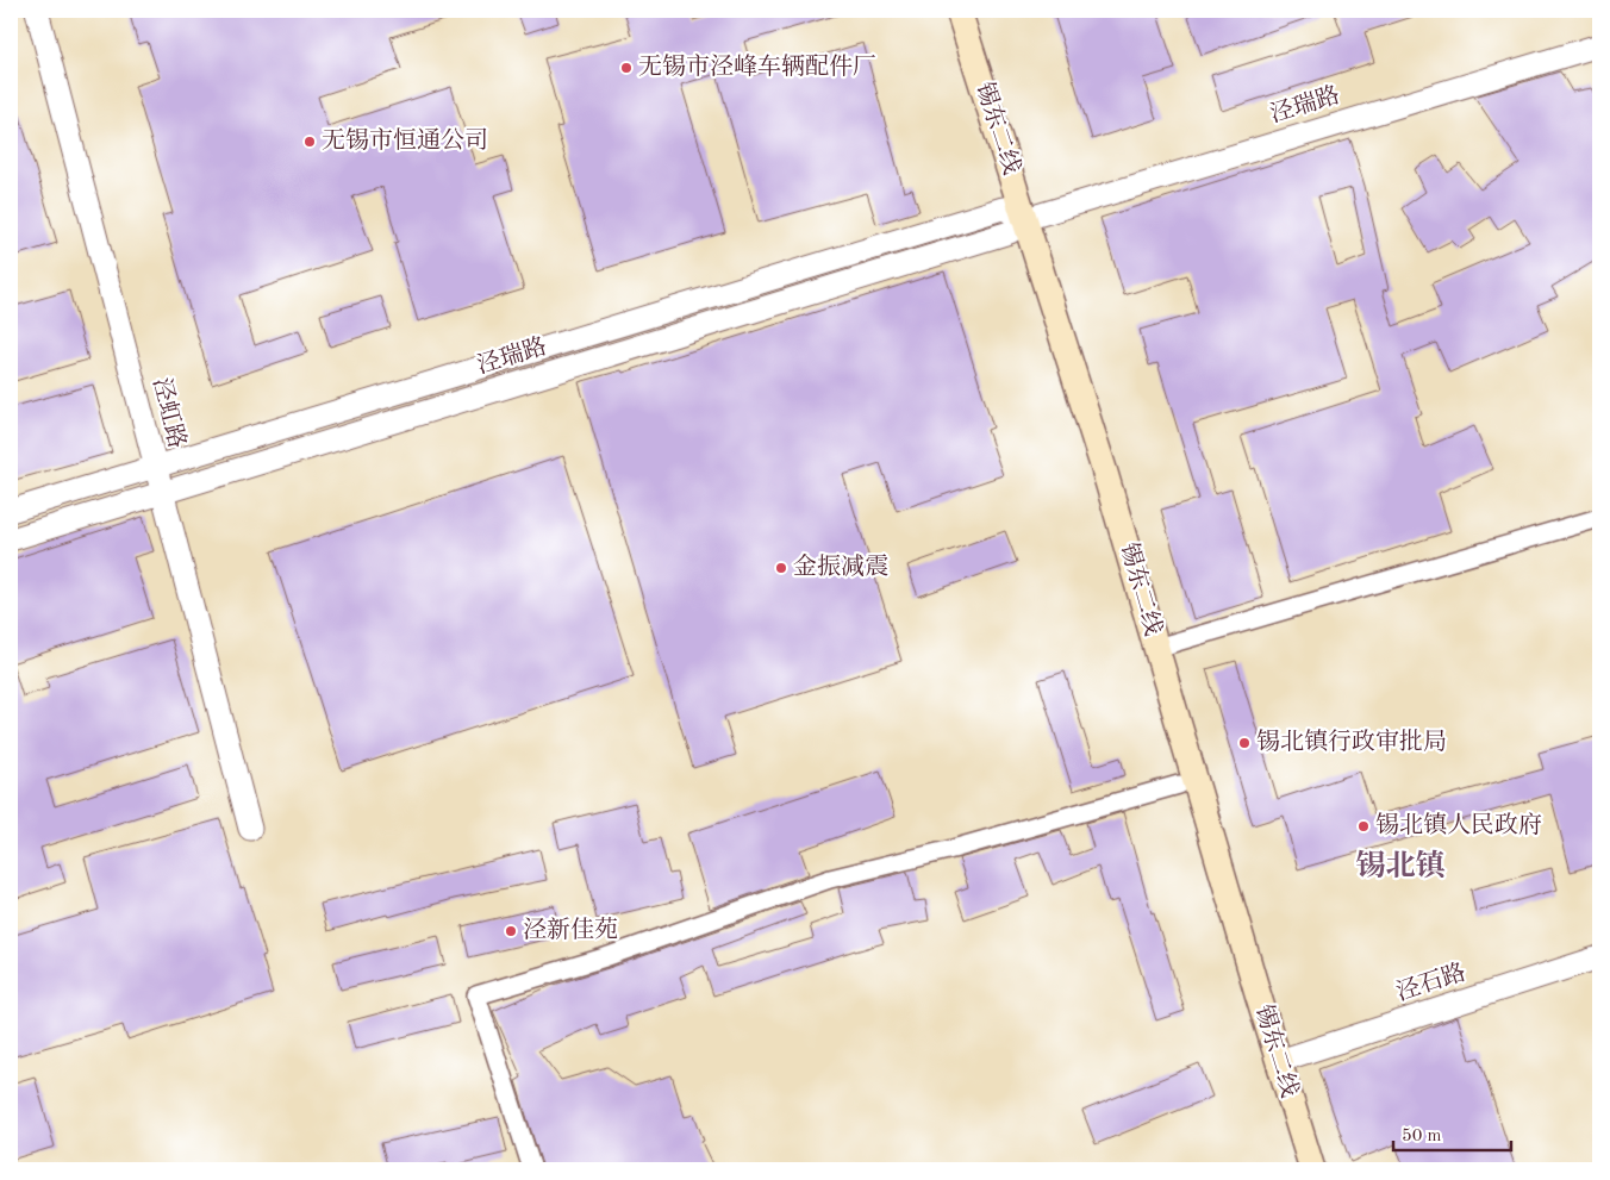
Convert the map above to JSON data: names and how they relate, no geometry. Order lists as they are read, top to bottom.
{
  "streets": {
    "main road": ["锡东二线"],
    "street": ["泾瑞路", "泾虹路", "泾石路"]
  },
  "crossings": [
    ["泾瑞路", "锡东二线"],
    ["泾瑞路", "泾虹路"],
    ["锡东二线", "泾石路"]
  ],
  "districts": ["锡北镇"],
  "places": [
    "无锡市泾峰车辆配件厂",
    "无锡市恒通公司",
    "金振减震",
    "锡北镇行政审批局",
    "锡北镇人民政府",
    "泾新佳苑"
  ],
  "scale_bar": "50 m"
}
